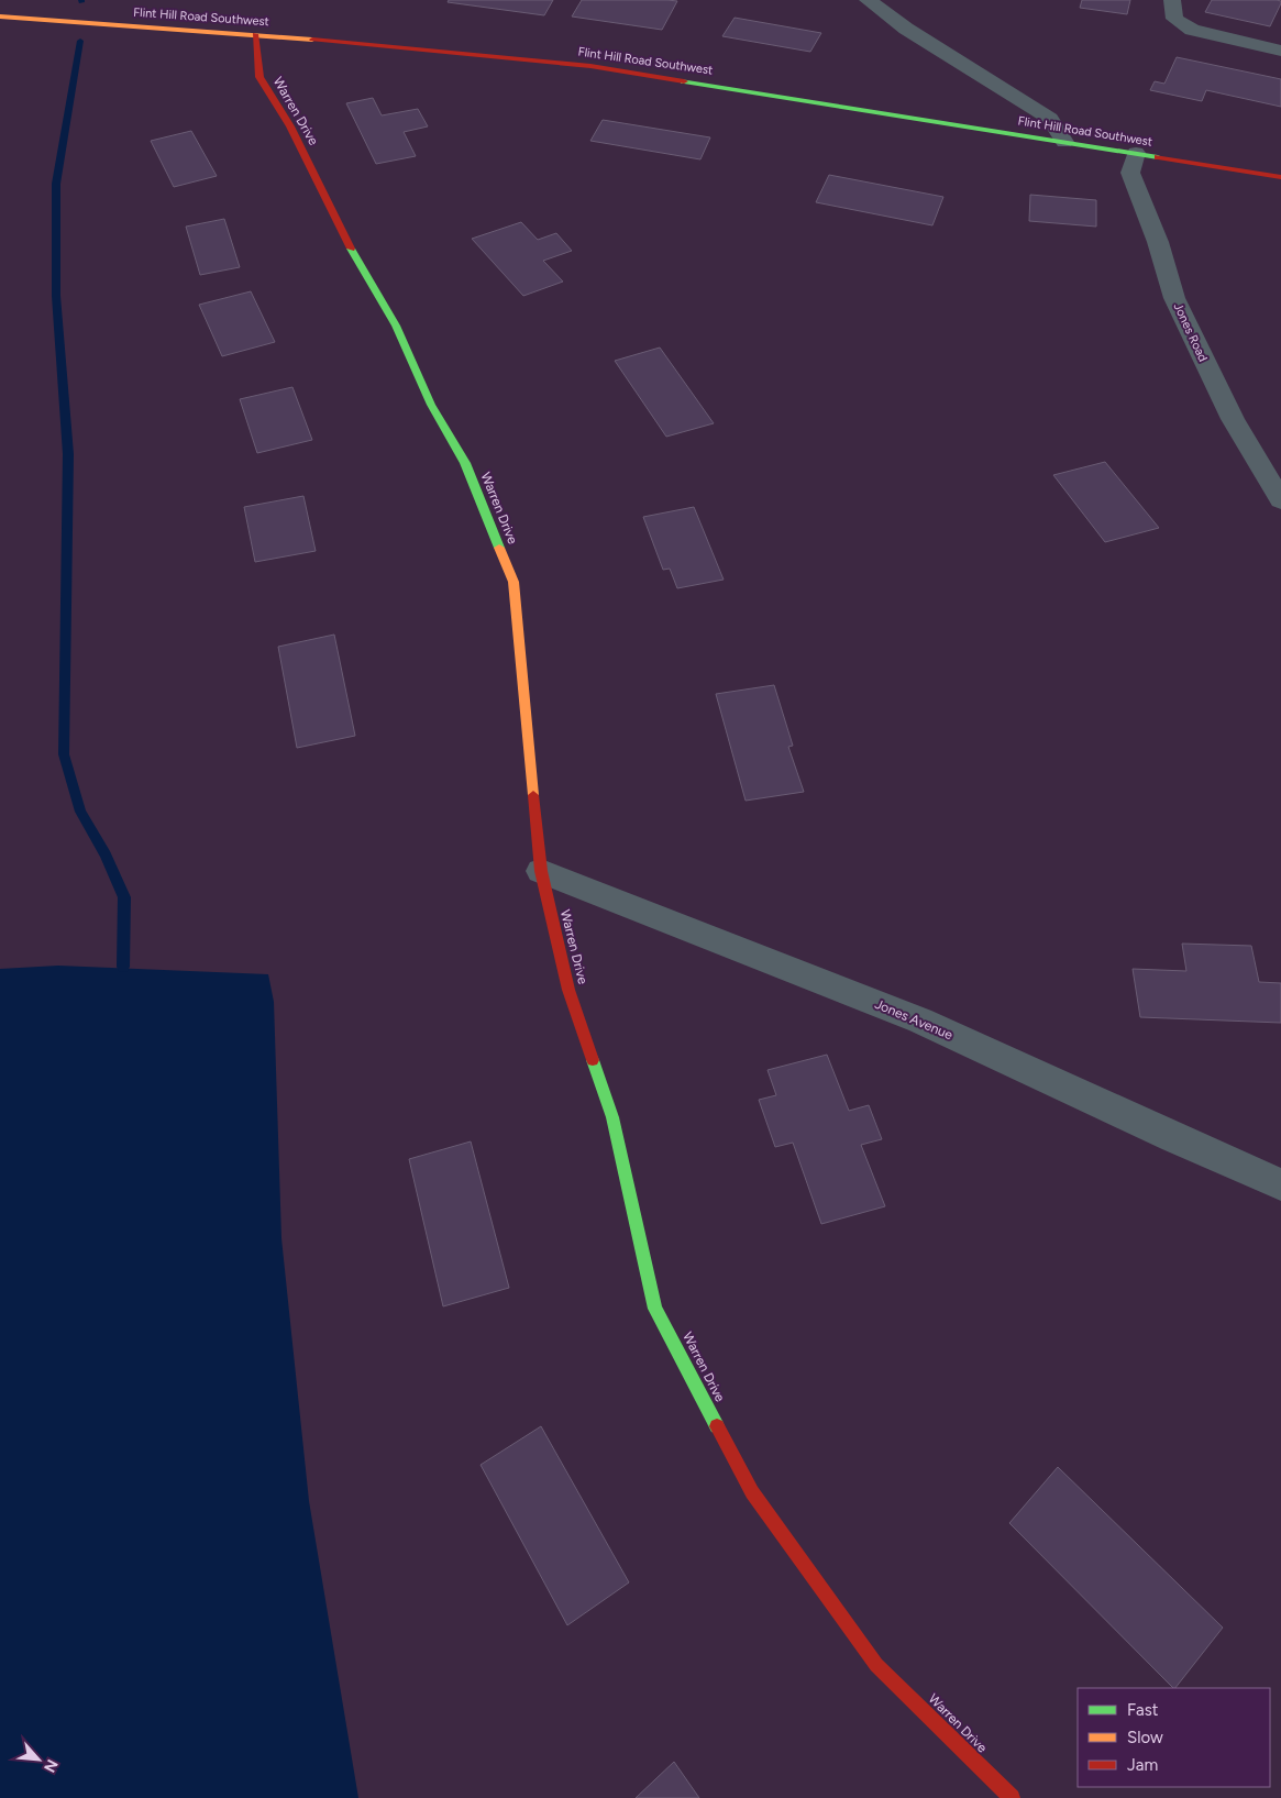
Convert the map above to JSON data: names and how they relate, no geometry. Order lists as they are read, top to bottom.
{
  "streets": {
    "street": [
      "Flint Hill Road Southwest",
      "Warren Drive",
      "Jones Road",
      "Jones Avenue"
    ]
  },
  "crossings": [
    ["Flint Hill Road Southwest", "Warren Drive"],
    ["Flint Hill Road Southwest", "Jones Road"],
    ["Warren Drive", "Jones Avenue"]
  ],
  "legend": ["Fast", "Slow", "Jam"],
  "north": "bottom right"
}
